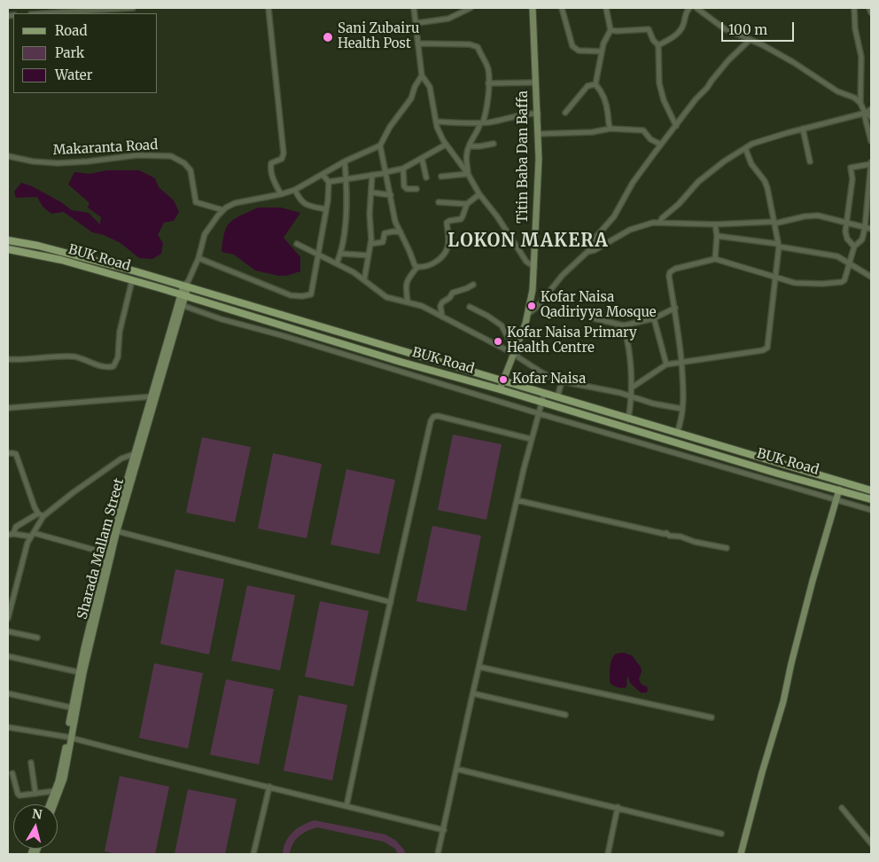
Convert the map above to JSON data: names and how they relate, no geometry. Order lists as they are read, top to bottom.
{
  "streets": {
    "main road": ["BUK Road"],
    "street": ["Makaranta Road", "Titin Baba Dan Baffa", "Sharada Mallam Street"]
  },
  "crossings": [
    ["Titin Baba Dan Baffa", "BUK Road"],
    ["BUK Road", "Sharada Mallam Street"]
  ],
  "districts": ["LOKON MAKERA"],
  "places": [
    "Sani Zubairu Health Post",
    "Kofar Naisa Qadiriyya Mosque",
    "Kofar Naisa Primary Health Centre",
    "Kofar Naisa"
  ],
  "legend": ["Road", "Park", "Water"],
  "scale_bar": "100 m",
  "north": "top"
}
